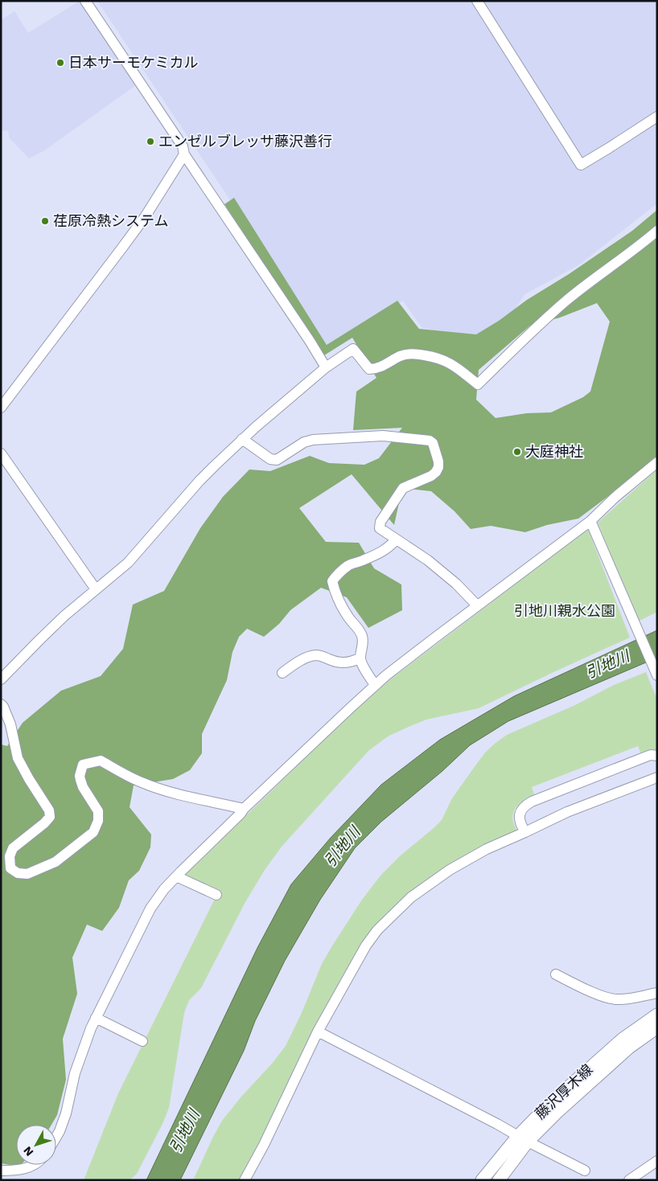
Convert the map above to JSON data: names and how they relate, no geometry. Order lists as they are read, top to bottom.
{
  "streets": {
    "main road": ["藤沢厚木線"]
  },
  "water": ["引地川"],
  "parks": ["引地川親水公園"],
  "places": [
    "日本サーモケミカル",
    "エンゼルブレッサ藤沢善行",
    "荏原冷熱システム",
    "大庭神社"
  ],
  "north": "bottom left"
}
